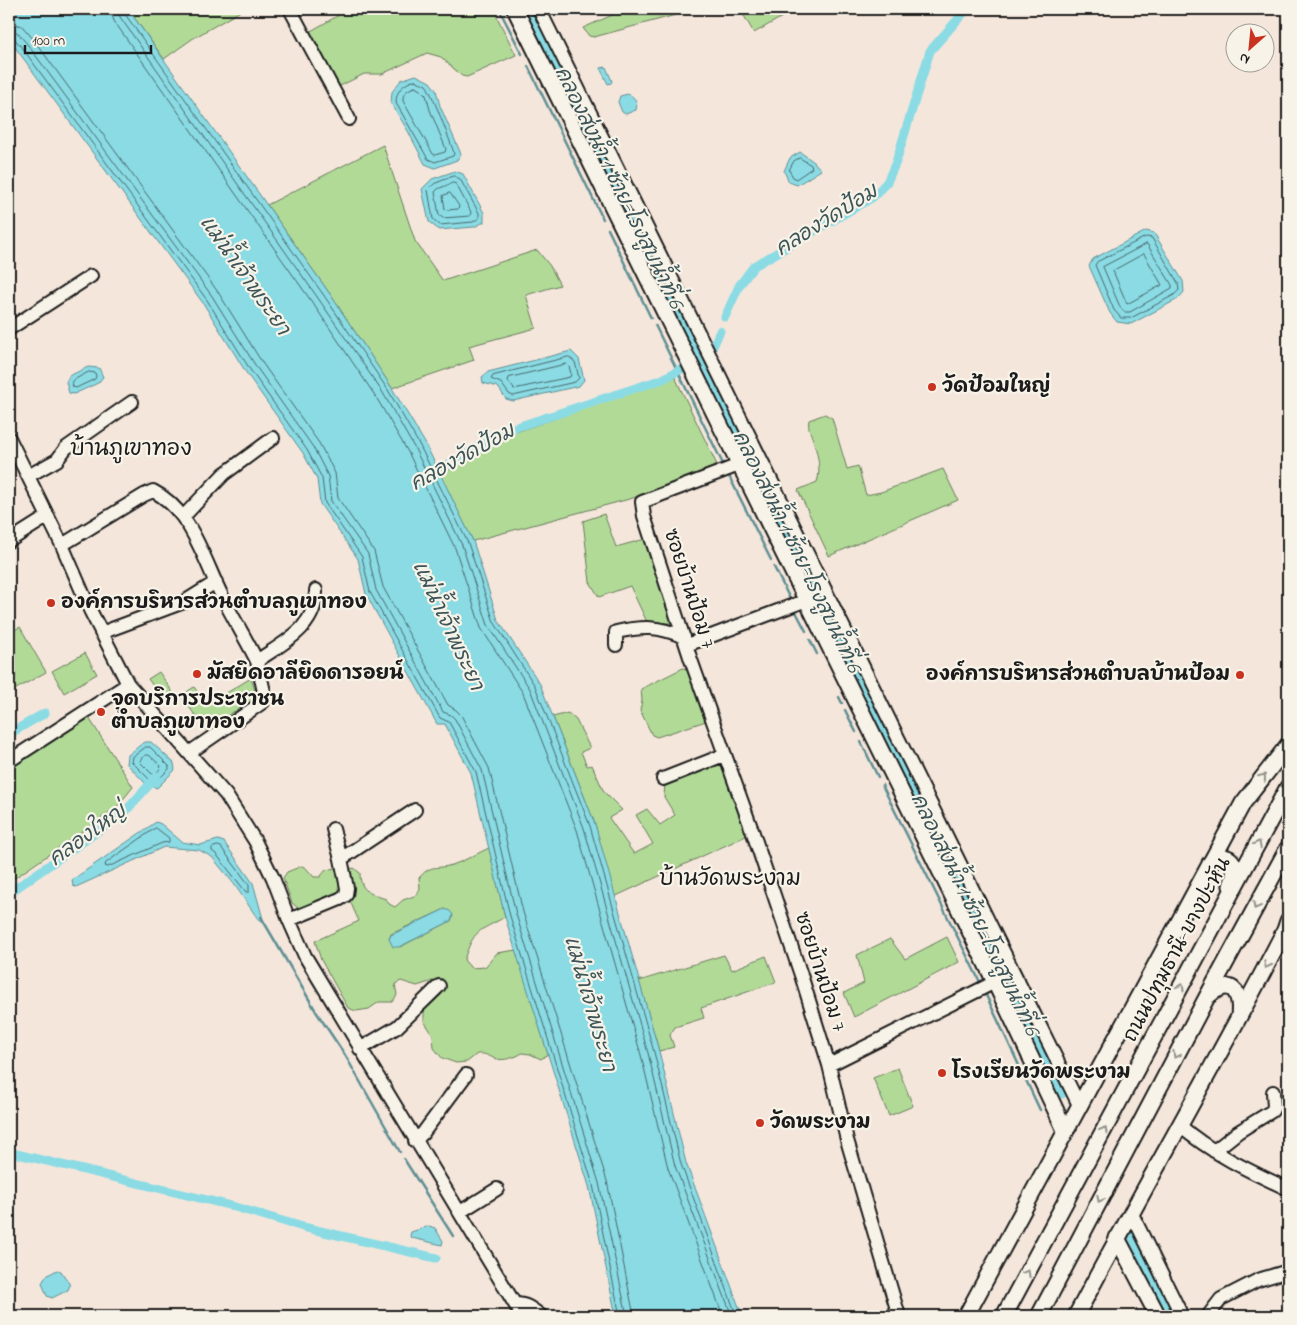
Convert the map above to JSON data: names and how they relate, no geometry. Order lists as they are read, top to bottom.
{
  "streets": {
    "main road": ["ถนนปทุมธานี-บางปะหัน"],
    "street": ["ซอยบ้านป้อม 7"]
  },
  "districts": ["บ้านภูเขาทอง", "บ้านวัดพระงาม"],
  "water": [
    "คลองส่งน้ำ 1 ซ้าย-โรงสูบน้ำที่ 6",
    "คลองวัดป้อม",
    "แม่น้ำเจ้าพระยา",
    "คลองใหญ่"
  ],
  "places": [
    "วัดป้อมใหญ่",
    "องค์การบริหารส่วนตำบลภูเขาทอง",
    "มัสยิดอาลียิดดารอยน์",
    "องค์การบริหารส่วนตำบลบ้านป้อม",
    "จุดบริการประชาชน ตำบลภูเขาทอง",
    "โรงเรียนวัดพระงาม",
    "วัดพระงาม"
  ],
  "scale_bar": "100 m",
  "north": "bottom left"
}
